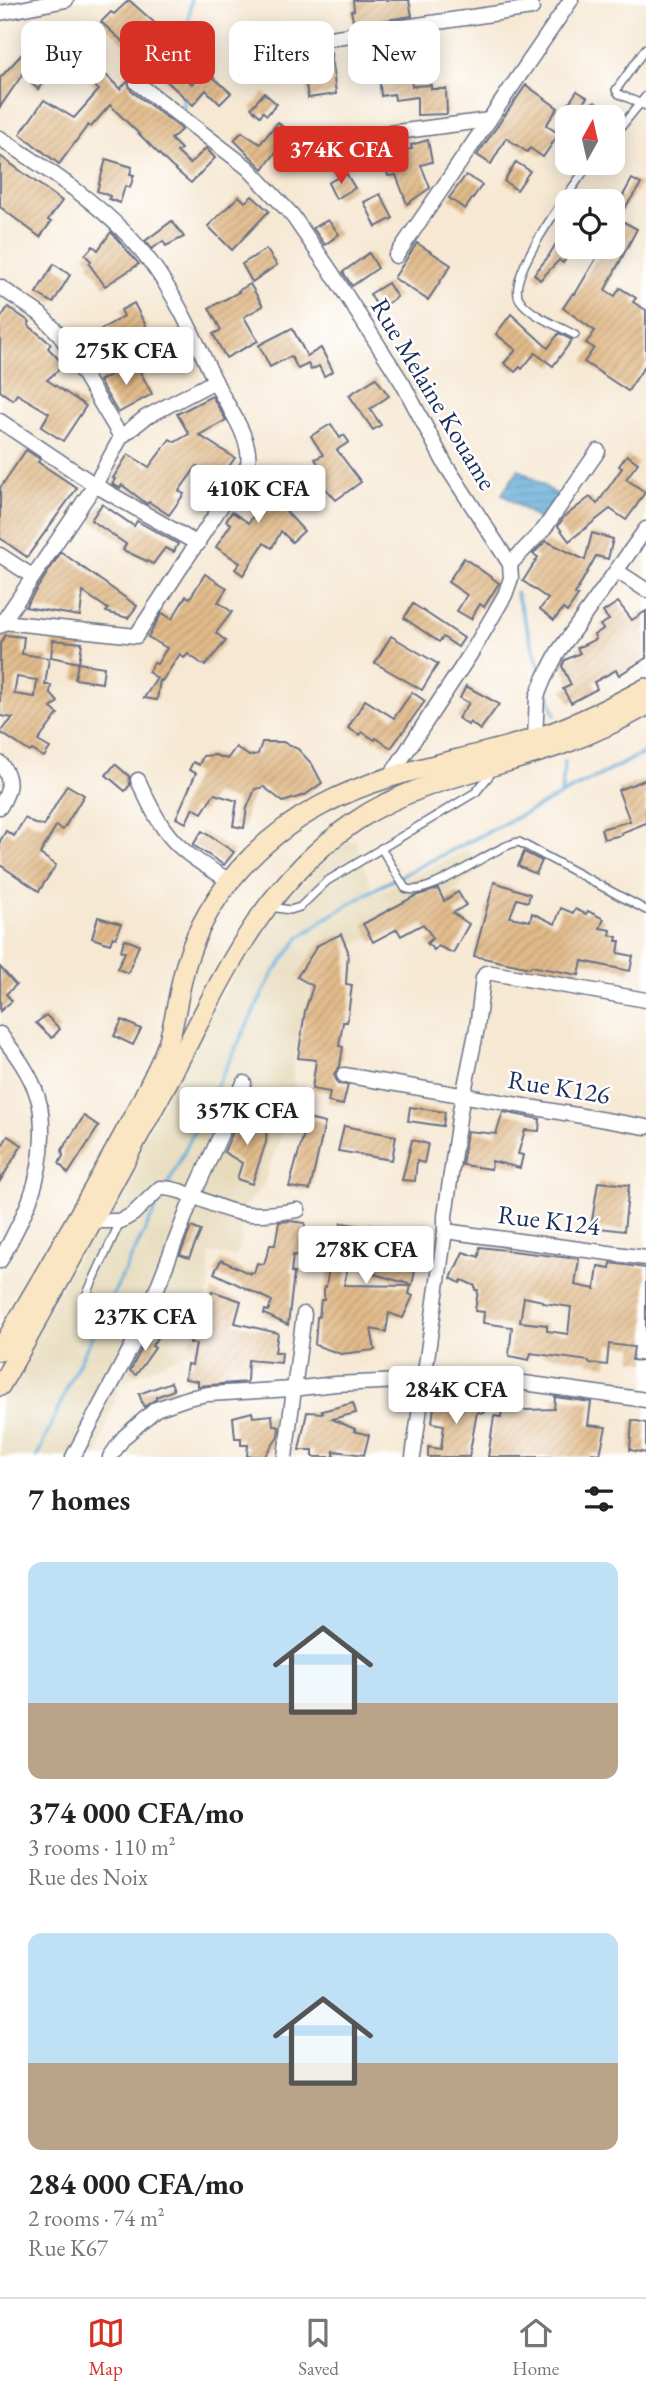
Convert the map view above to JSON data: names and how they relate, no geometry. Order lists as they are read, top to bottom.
{
  "streets": {
    "street": ["Rue Melaine Kouame", "Rue K126", "Rue K124"]
  },
  "north": "top",
  "page": {
    "chip": [
      "Buy",
      "Rent",
      "Filters",
      "New"
    ],
    "price": [
      "374K CFA",
      "275K CFA",
      "410K CFA",
      "357K CFA",
      "278K CFA",
      "237K CFA",
      "284K CFA"
    ],
    "heading": "7 homes",
    "list": [
      {
        "name": "374 000 CFA/mo",
        "note": "3 rooms · 110 m² · Rue des Noix"
      },
      {
        "name": "284 000 CFA/mo",
        "note": "2 rooms · 74 m² · Rue K67"
      }
    ],
    "tabs": ["Map", "Saved", "Home"]
  }
}
